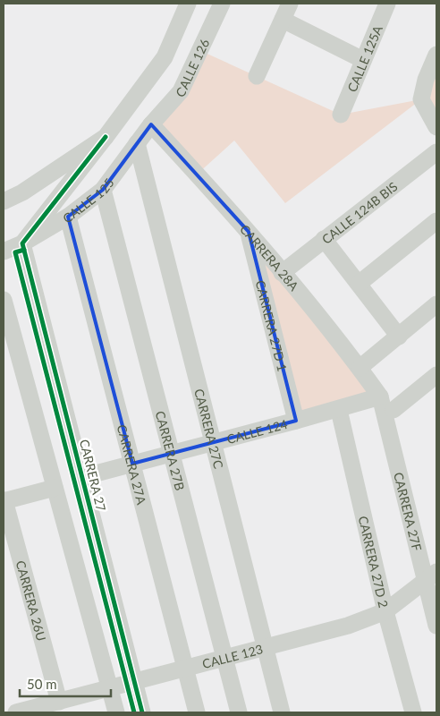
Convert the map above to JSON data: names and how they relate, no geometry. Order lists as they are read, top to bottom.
{
  "streets": {
    "street": [
      "CALLE 125A",
      "CALLE 126",
      "CALLE 125",
      "CALLE 124B BIS",
      "CARRERA 28A",
      "CARRERA 27D 1",
      "CARRERA 27C",
      "CALLE 124",
      "CARRERA 27B",
      "CARRERA 27A",
      "CARRERA 27",
      "CARRERA 27F",
      "CARRERA 27D 2",
      "CARRERA 26U",
      "CALLE 123"
    ]
  },
  "crossings": [
    ["CALLE 126", "CALLE 125"],
    ["CALLE 126", "CARRERA 28A"],
    ["CALLE 125", "CARRERA 28A"],
    ["CALLE 125", "CARRERA 27C"],
    ["CALLE 125", "CARRERA 27B"],
    ["CALLE 125", "CARRERA 27A"],
    ["CALLE 125", "CARRERA 27"],
    ["CALLE 124B BIS", "CARRERA 28A"],
    ["CARRERA 28A", "CARRERA 27D 1"],
    ["CARRERA 28A", "CALLE 124"],
    ["CARRERA 28A", "CARRERA 27F"],
    ["CARRERA 27D 1", "CALLE 124"],
    ["CARRERA 27C", "CALLE 124"],
    ["CARRERA 27C", "CALLE 123"],
    ["CALLE 124", "CARRERA 27B"],
    ["CALLE 124", "CARRERA 27A"],
    ["CALLE 124", "CARRERA 27"],
    ["CALLE 124", "CARRERA 27F"],
    ["CALLE 124", "CARRERA 27D 2"],
    ["CARRERA 27B", "CALLE 123"],
    ["CARRERA 27A", "CALLE 123"],
    ["CARRERA 27", "CALLE 123"],
    ["CARRERA 27F", "CALLE 123"],
    ["CARRERA 27D 2", "CALLE 123"],
    ["CARRERA 26U", "CALLE 123"]
  ],
  "scale_bar": "50 m"
}
